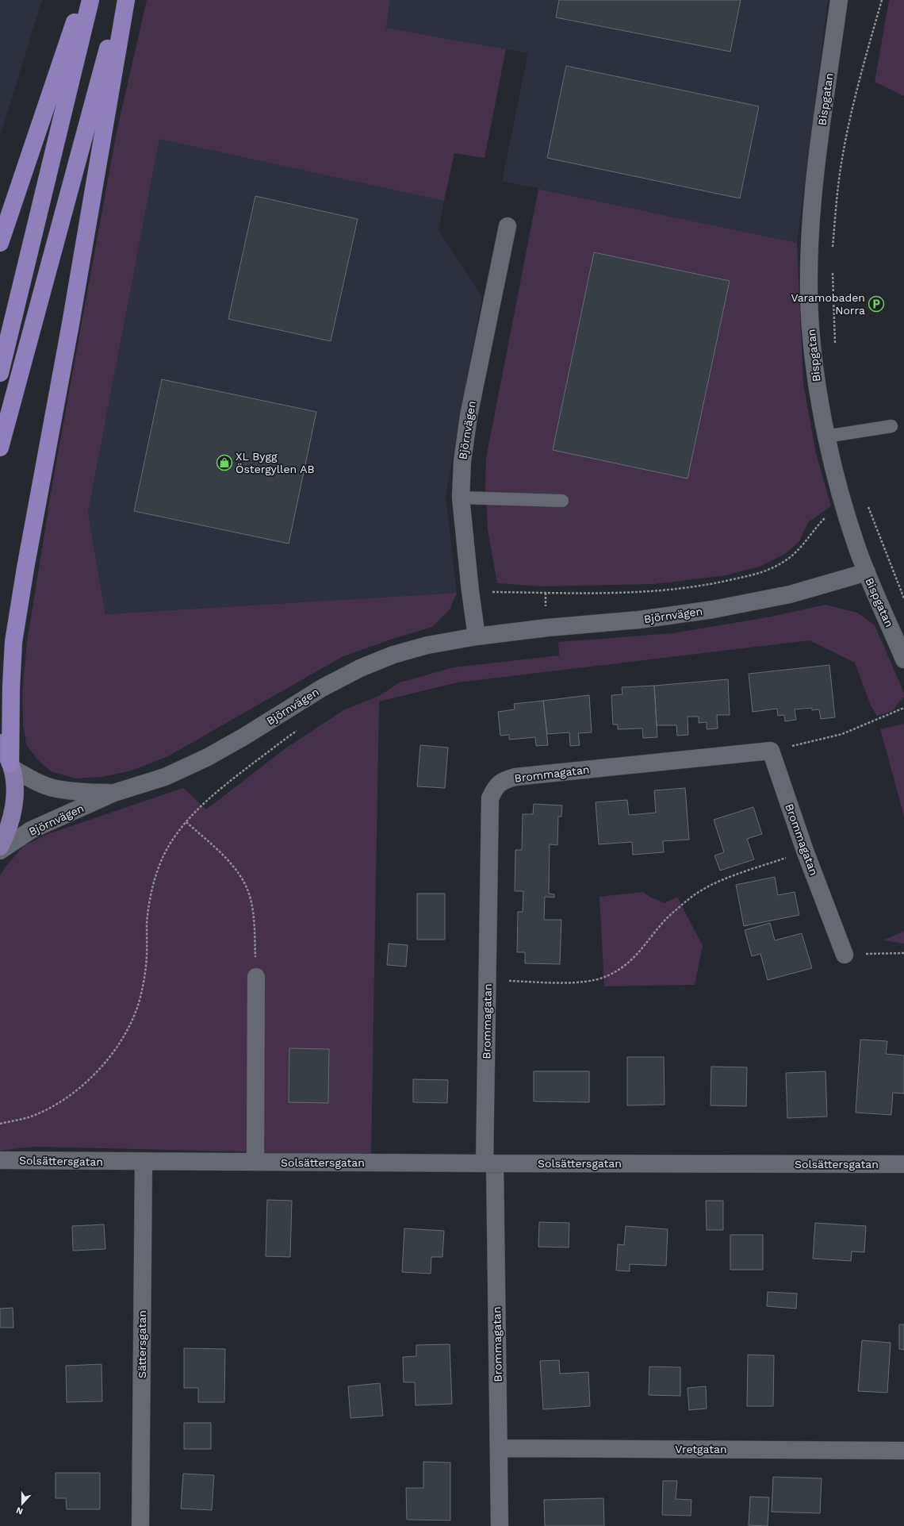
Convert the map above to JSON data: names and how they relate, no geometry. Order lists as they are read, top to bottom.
{
  "streets": {
    "street": [
      "Bispgatan",
      "Björnvägen",
      "Brommagatan",
      "Solsättersgatan",
      "Sättersgatan",
      "Vretgatan"
    ]
  },
  "crossings": [
    ["Bispgatan", "Björnvägen"],
    ["Brommagatan", "Solsättersgatan"],
    ["Brommagatan", "Vretgatan"],
    ["Solsättersgatan", "Sättersgatan"]
  ],
  "places": {
    "parking": ["Varamobaden Norra"],
    "shop": ["XL Bygg Östergyllen AB"]
  },
  "north": "bottom"
}
